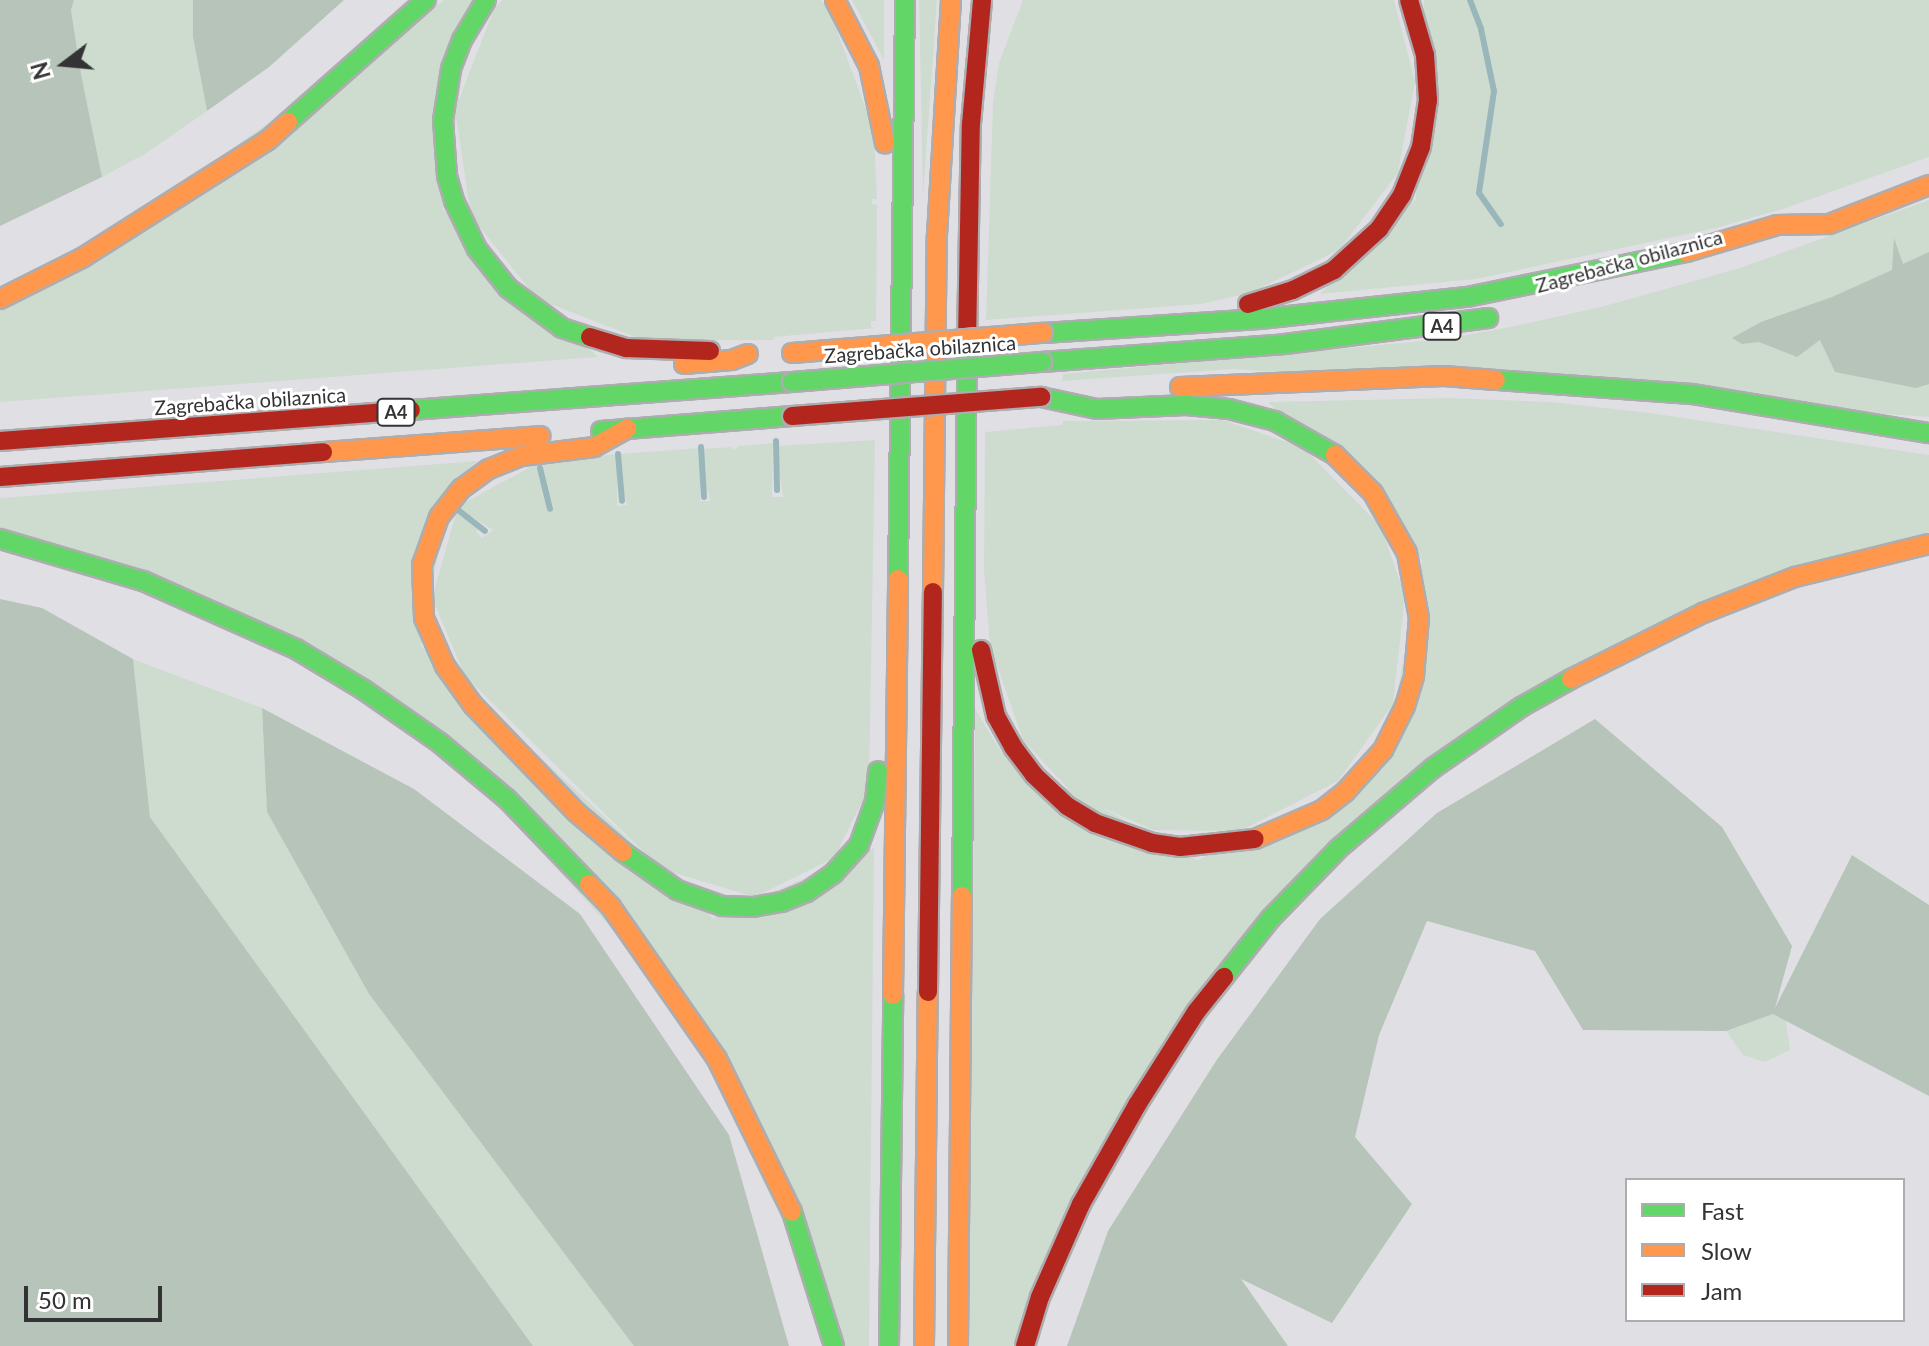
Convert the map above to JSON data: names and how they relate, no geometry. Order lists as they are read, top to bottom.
{
  "streets": {
    "highway": ["Zagrebačka obilaznica", "A4"]
  },
  "legend": ["Fast", "Slow", "Jam"],
  "scale_bar": "50 m",
  "north": "left"
}
